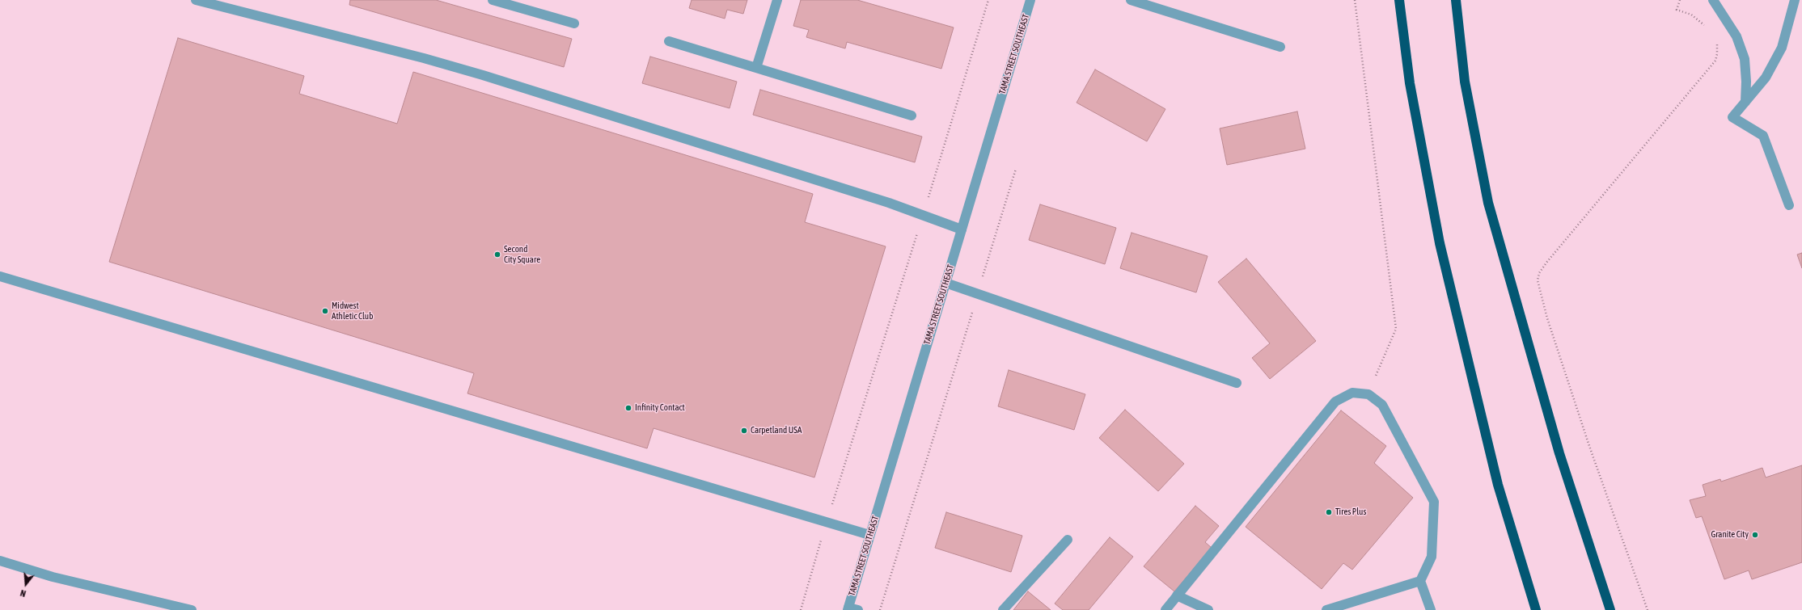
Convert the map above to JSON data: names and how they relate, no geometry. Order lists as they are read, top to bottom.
{
  "streets": {
    "street": ["TAMA STREET SOUTHEAST"]
  },
  "places": [
    "Second City Square",
    "Midwest Athletic Club",
    "Infinity Contact",
    "Carpetland USA",
    "Tires Plus",
    "Granite City"
  ],
  "north": "bottom"
}
